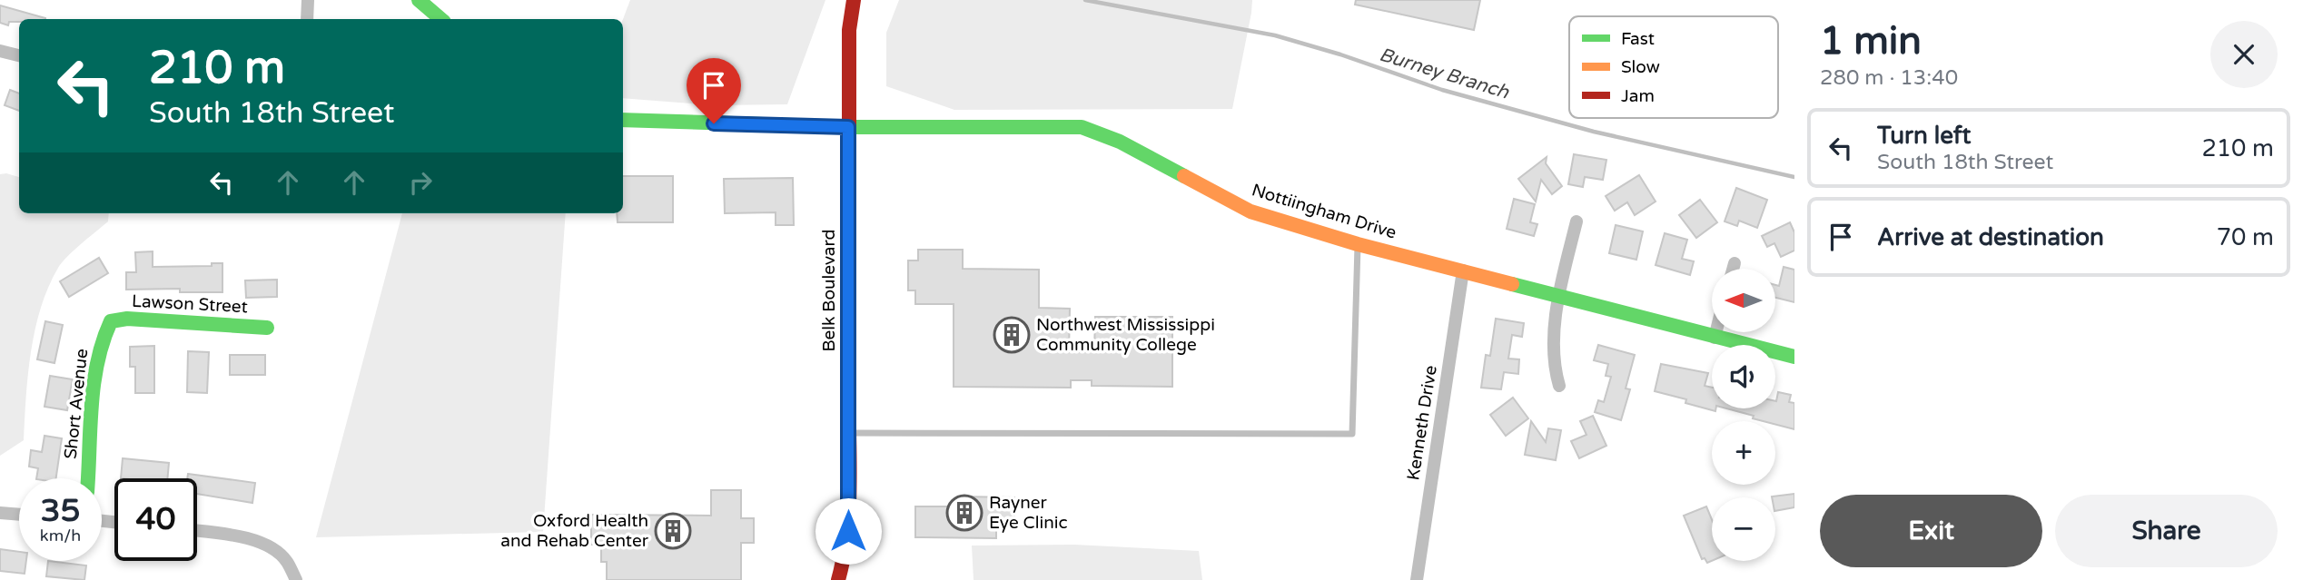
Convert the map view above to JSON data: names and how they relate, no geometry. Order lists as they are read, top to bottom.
{
  "streets": {
    "street": [
      "Nottiingham Drive",
      "Belk Boulevard",
      "Lawson Street",
      "Short Avenue",
      "Kenneth Drive"
    ]
  },
  "crossings": [
    ["Nottiingham Drive", "Belk Boulevard"],
    ["Nottiingham Drive", "Kenneth Drive"],
    ["Lawson Street", "Short Avenue"]
  ],
  "water": ["Burney Branch"],
  "places": {
    "building": ["Northwest Mississippi Community College", "Rayner Eye Clinic", "Oxford Health and Rehab Center"]
  },
  "legend": ["Fast", "Slow", "Jam"],
  "north": "left",
  "page": {
    "heading": ["1 min", "280 m · 13:40"],
    "turn": ["210 m", "South 18th Street"],
    "list": [
      {
        "name": "Turn left",
        "note": "South 18th Street",
        "value": "210 m"
      },
      {
        "name": "Arrive at destination",
        "value": "70 m"
      }
    ],
    "map_buttons": ["+", "−"],
    "speed": "35 km/h",
    "limit": "40",
    "buttons": ["Exit", "Share"]
  }
}
